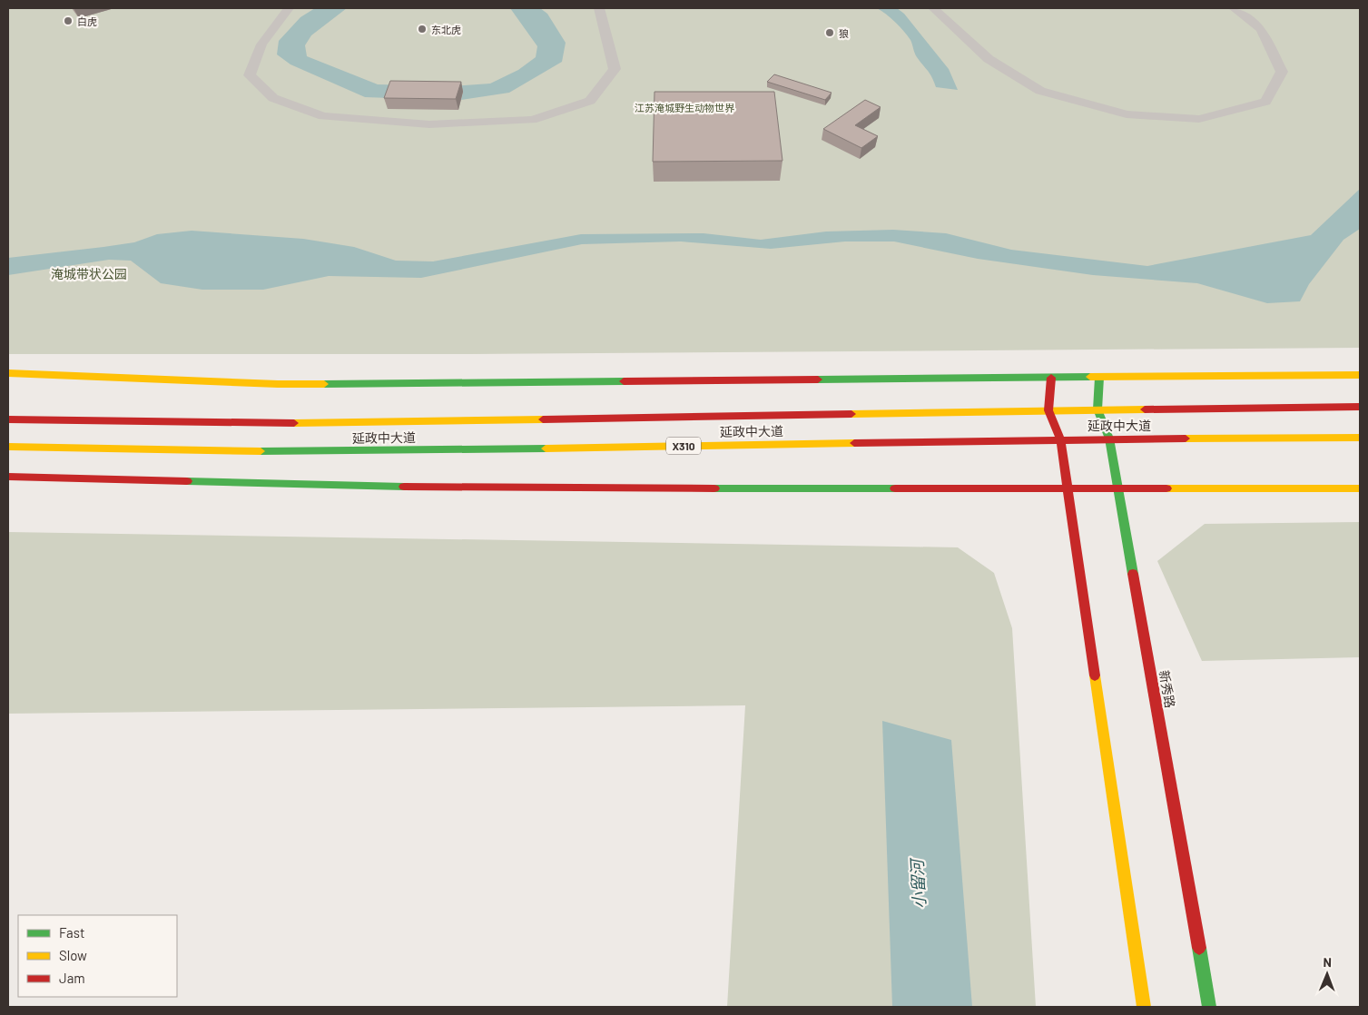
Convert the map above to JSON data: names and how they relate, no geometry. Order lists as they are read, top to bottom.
{
  "streets": {
    "street": ["延政中大道", "X310", "新秀路"]
  },
  "crossings": [
    ["延政中大道", "新秀路"]
  ],
  "water": ["小留河"],
  "parks": ["江苏淹城野生动物世界", "淹城带状公园"],
  "places": ["白虎", "东北虎", "狼"],
  "legend": ["Fast", "Slow", "Jam"],
  "north": "top"
}
